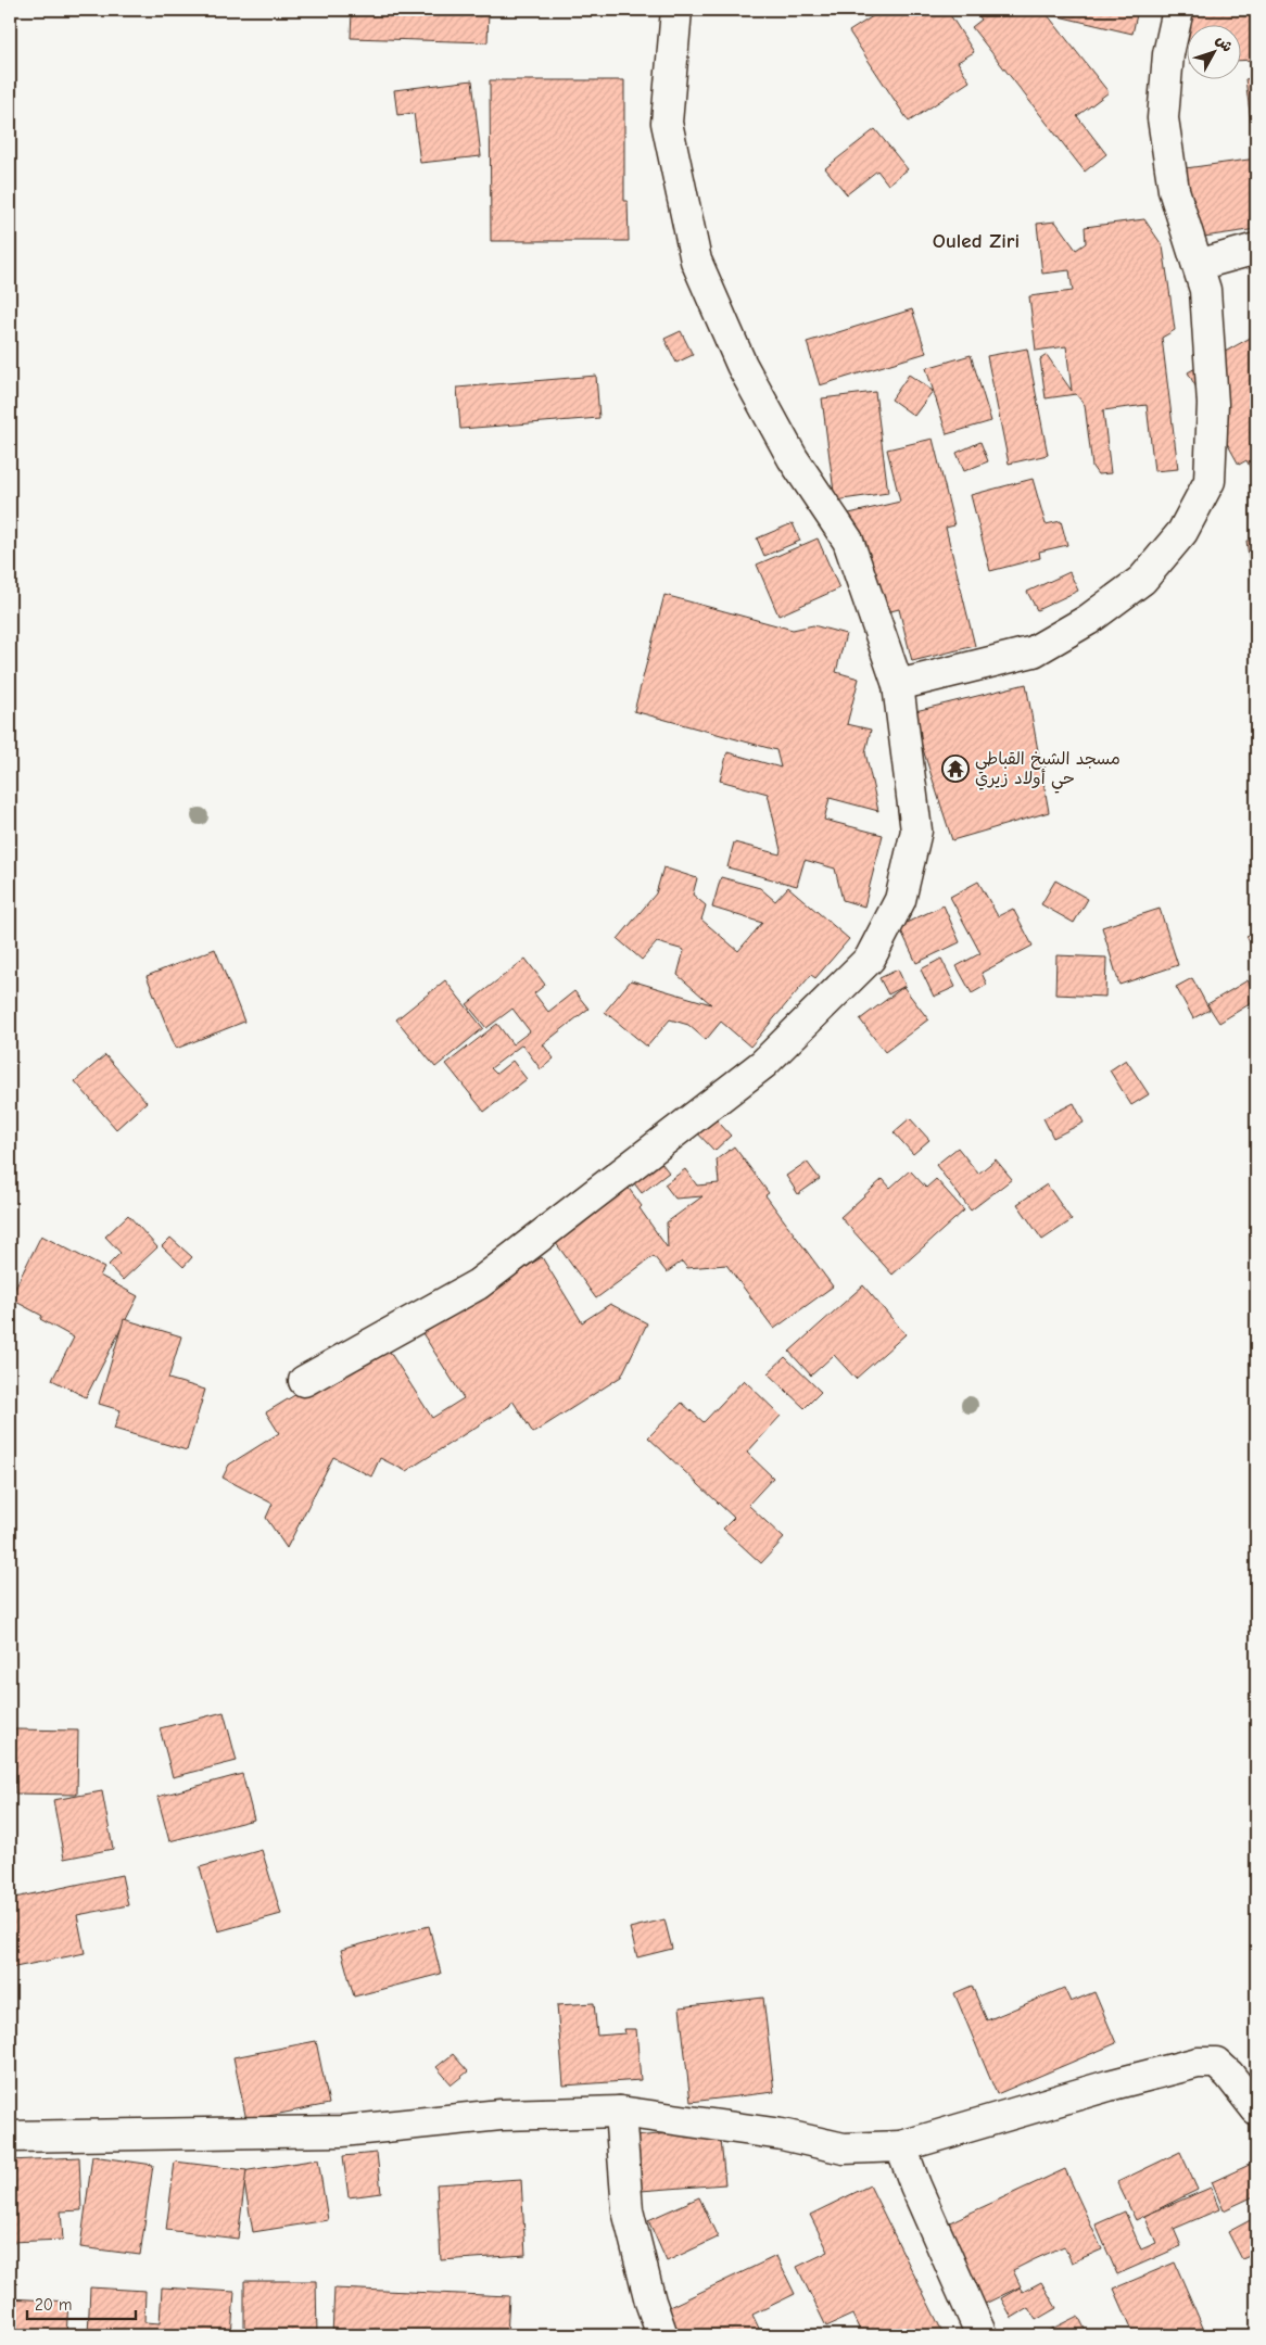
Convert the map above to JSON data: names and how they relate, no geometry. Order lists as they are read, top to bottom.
{
  "districts": ["Ouled Ziri"],
  "places": {
    "temple": ["مسجد الشيخ القباطي حي أولاد زيري"]
  },
  "scale_bar": "20 m",
  "north": "top right"
}
